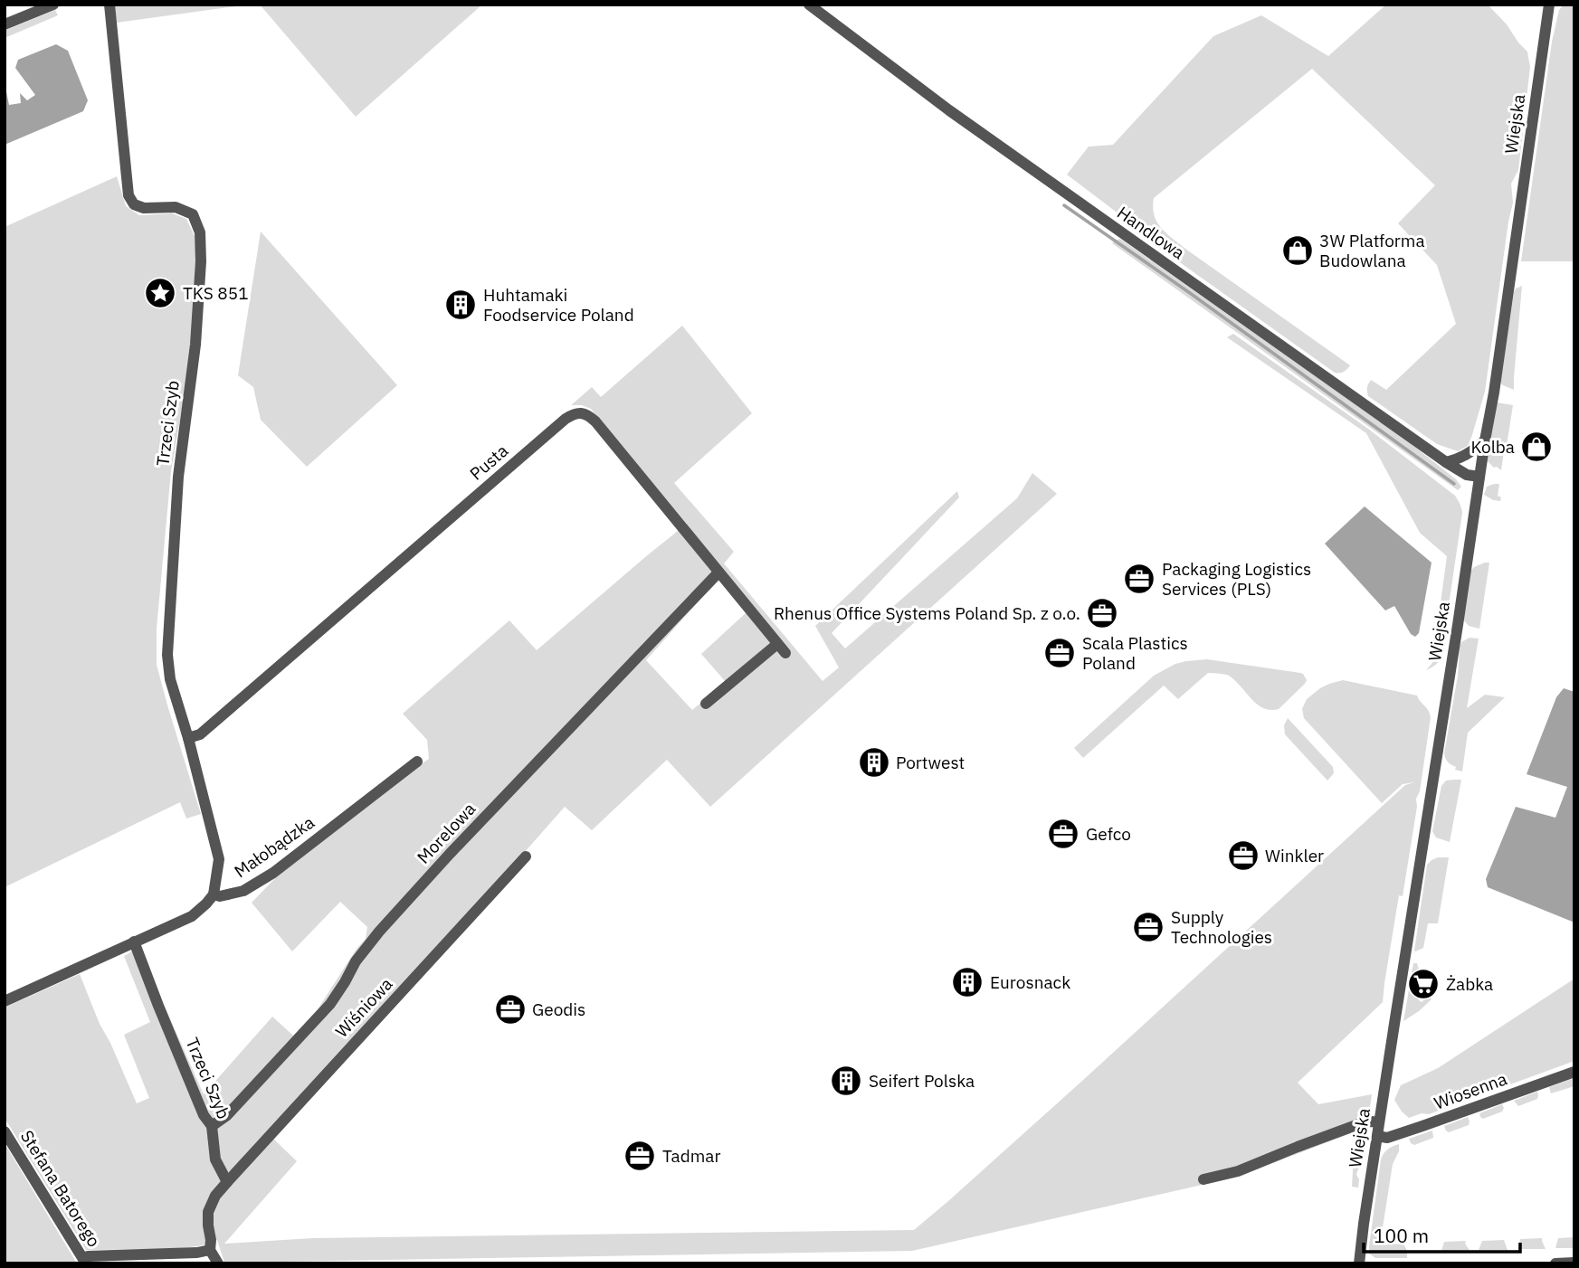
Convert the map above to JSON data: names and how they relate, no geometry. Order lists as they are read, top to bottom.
{
  "streets": {
    "street": [
      "Wiejska",
      "Handlowa",
      "Trzeci Szyb",
      "Pusta",
      "Morelowa",
      "Małobądzka",
      "Wiśniowa",
      "Wiosenna",
      "Stefana Batorego"
    ]
  },
  "crossings": [
    ["Wiejska", "Handlowa"],
    ["Wiejska", "Wiosenna"],
    ["Trzeci Szyb", "Pusta"],
    ["Trzeci Szyb", "Morelowa"],
    ["Trzeci Szyb", "Małobądzka"],
    ["Trzeci Szyb", "Wiśniowa"],
    ["Pusta", "Morelowa"]
  ],
  "places": {
    "shop": ["3W Platforma Budowlana", "Kolba"],
    "place": ["TKS 851"],
    "building": [
      "Huhtamaki Foodservice Poland",
      "Portwest",
      "Eurosnack",
      "Seifert Polska"
    ],
    "office": [
      "Packaging Logistics Services (PLS)",
      "Rhenus Office Systems Poland Sp. z o.o.",
      "Scala Plastics Poland",
      "Gefco",
      "Winkler",
      "Supply Technologies",
      "Geodis",
      "Tadmar"
    ],
    "supermarket": ["Żabka"]
  },
  "scale_bar": "100 m"
}
